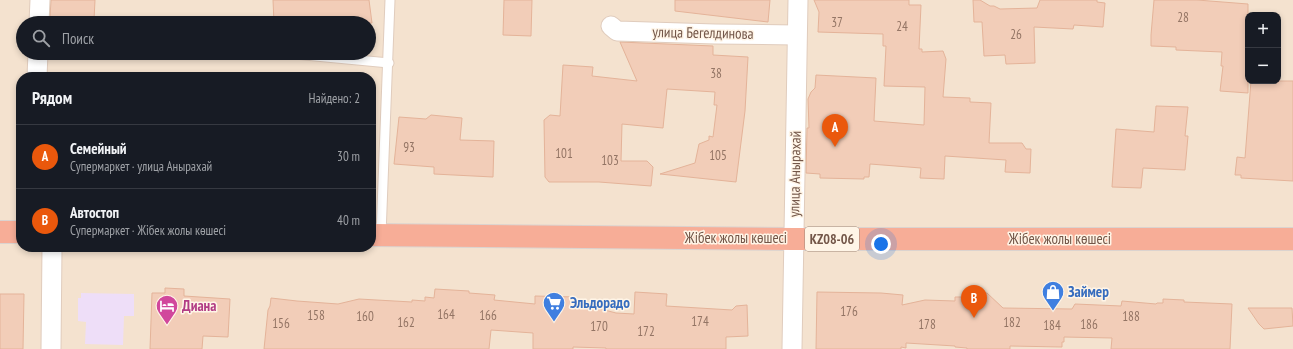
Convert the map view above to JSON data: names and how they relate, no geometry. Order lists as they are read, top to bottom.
{
  "streets": {
    "highway": ["Жібек жолы көшесі", "KZ08-06"],
    "street": ["улица Бегелдинова", "улица Анырахай"]
  },
  "crossings": [
    ["улица Бегелдинова", "улица Анырахай"],
    ["улица Анырахай", "Жібек жолы көшесі"]
  ],
  "places": {
    "shop": ["Займер"],
    "supermarket": ["Эльдорадо"],
    "hotel": ["Диана"]
  },
  "house_numbers": [
    "28",
    "37",
    "24",
    "26",
    "38",
    "93",
    "101",
    "105",
    "103",
    "176",
    "164",
    "158",
    "166",
    "160",
    "188",
    "174",
    "162",
    "182",
    "156",
    "178",
    "186",
    "184",
    "170",
    "172"
  ],
  "page": {
    "map_buttons": ["+", "−"],
    "search": "Поиск",
    "heading": ["Рядом", "Найдено: 2"],
    "pins": ["A", "B"],
    "list": [
      {
        "mark": "A",
        "name": "Семейный",
        "note": "Супермаркет · улица Анырахай",
        "value": "30 m"
      },
      {
        "mark": "B",
        "name": "Автостоп",
        "note": "Супермаркет · Жібек жолы көшесі",
        "value": "40 m"
      }
    ]
  }
}
